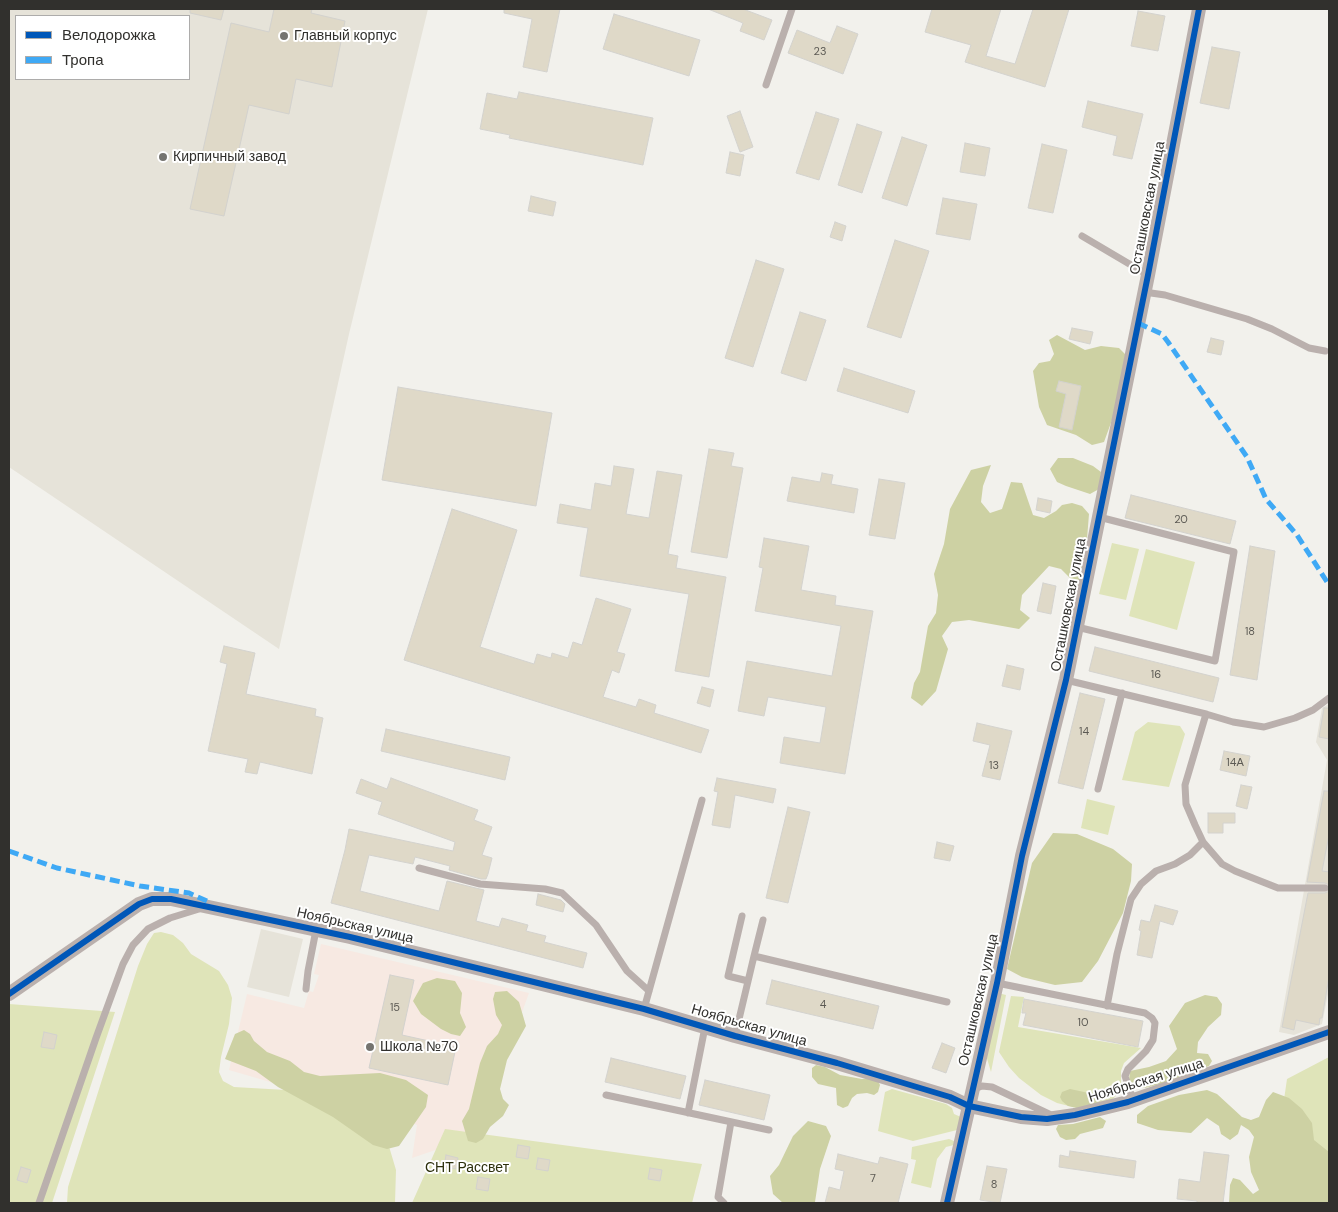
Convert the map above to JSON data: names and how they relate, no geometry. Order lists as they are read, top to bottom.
{
  "streets": {
    "street": ["Осташковская улица", "Ноябрьская улица"]
  },
  "crossings": [
    ["Осташковская улица", "Ноябрьская улица"]
  ],
  "parks": ["СНТ Рассвет"],
  "places": ["Главный корпус", "Кирпичный завод", "Школа №70"],
  "house_numbers": [
    "23",
    "20",
    "18",
    "16",
    "14",
    "14А",
    "13",
    "4",
    "15",
    "10",
    "7",
    "8"
  ],
  "legend": ["Велодорожка", "Тропа"]
}
